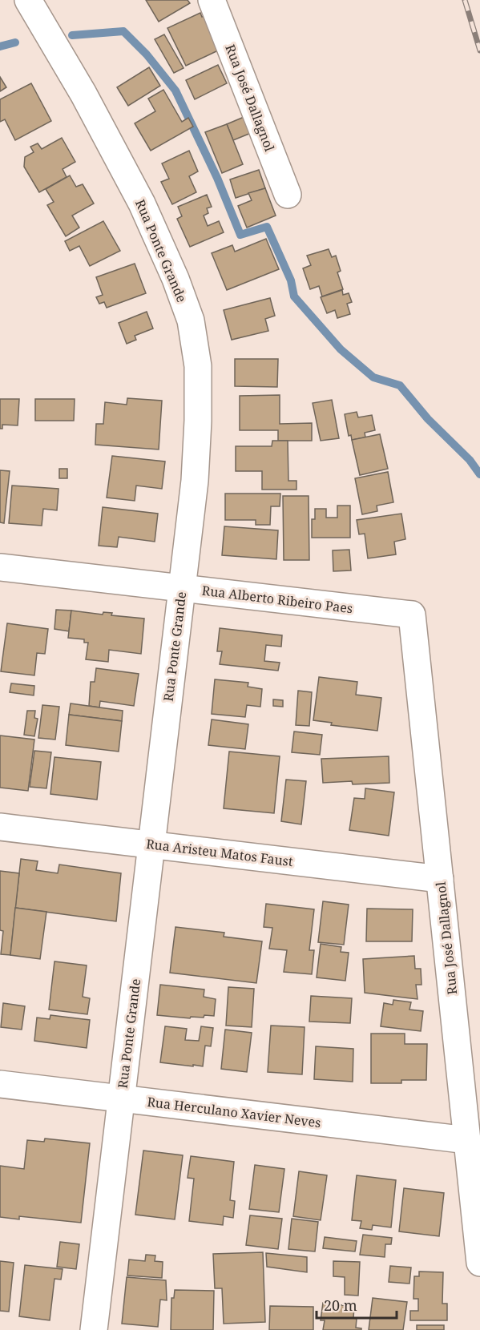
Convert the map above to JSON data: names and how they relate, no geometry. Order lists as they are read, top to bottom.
{
  "streets": {
    "street": [
      "Rua José Dallagnol",
      "Rua Ponte Grande",
      "Rua Alberto Ribeiro Paes",
      "Rua Aristeu Matos Faust",
      "Rua Herculano Xavier Neves"
    ]
  },
  "crossings": [
    ["Rua José Dallagnol", "Rua Alberto Ribeiro Paes"],
    ["Rua José Dallagnol", "Rua Aristeu Matos Faust"],
    ["Rua José Dallagnol", "Rua Herculano Xavier Neves"],
    ["Rua Ponte Grande", "Rua Alberto Ribeiro Paes"],
    ["Rua Ponte Grande", "Rua Aristeu Matos Faust"],
    ["Rua Ponte Grande", "Rua Herculano Xavier Neves"]
  ],
  "scale_bar": "20 m"
}
